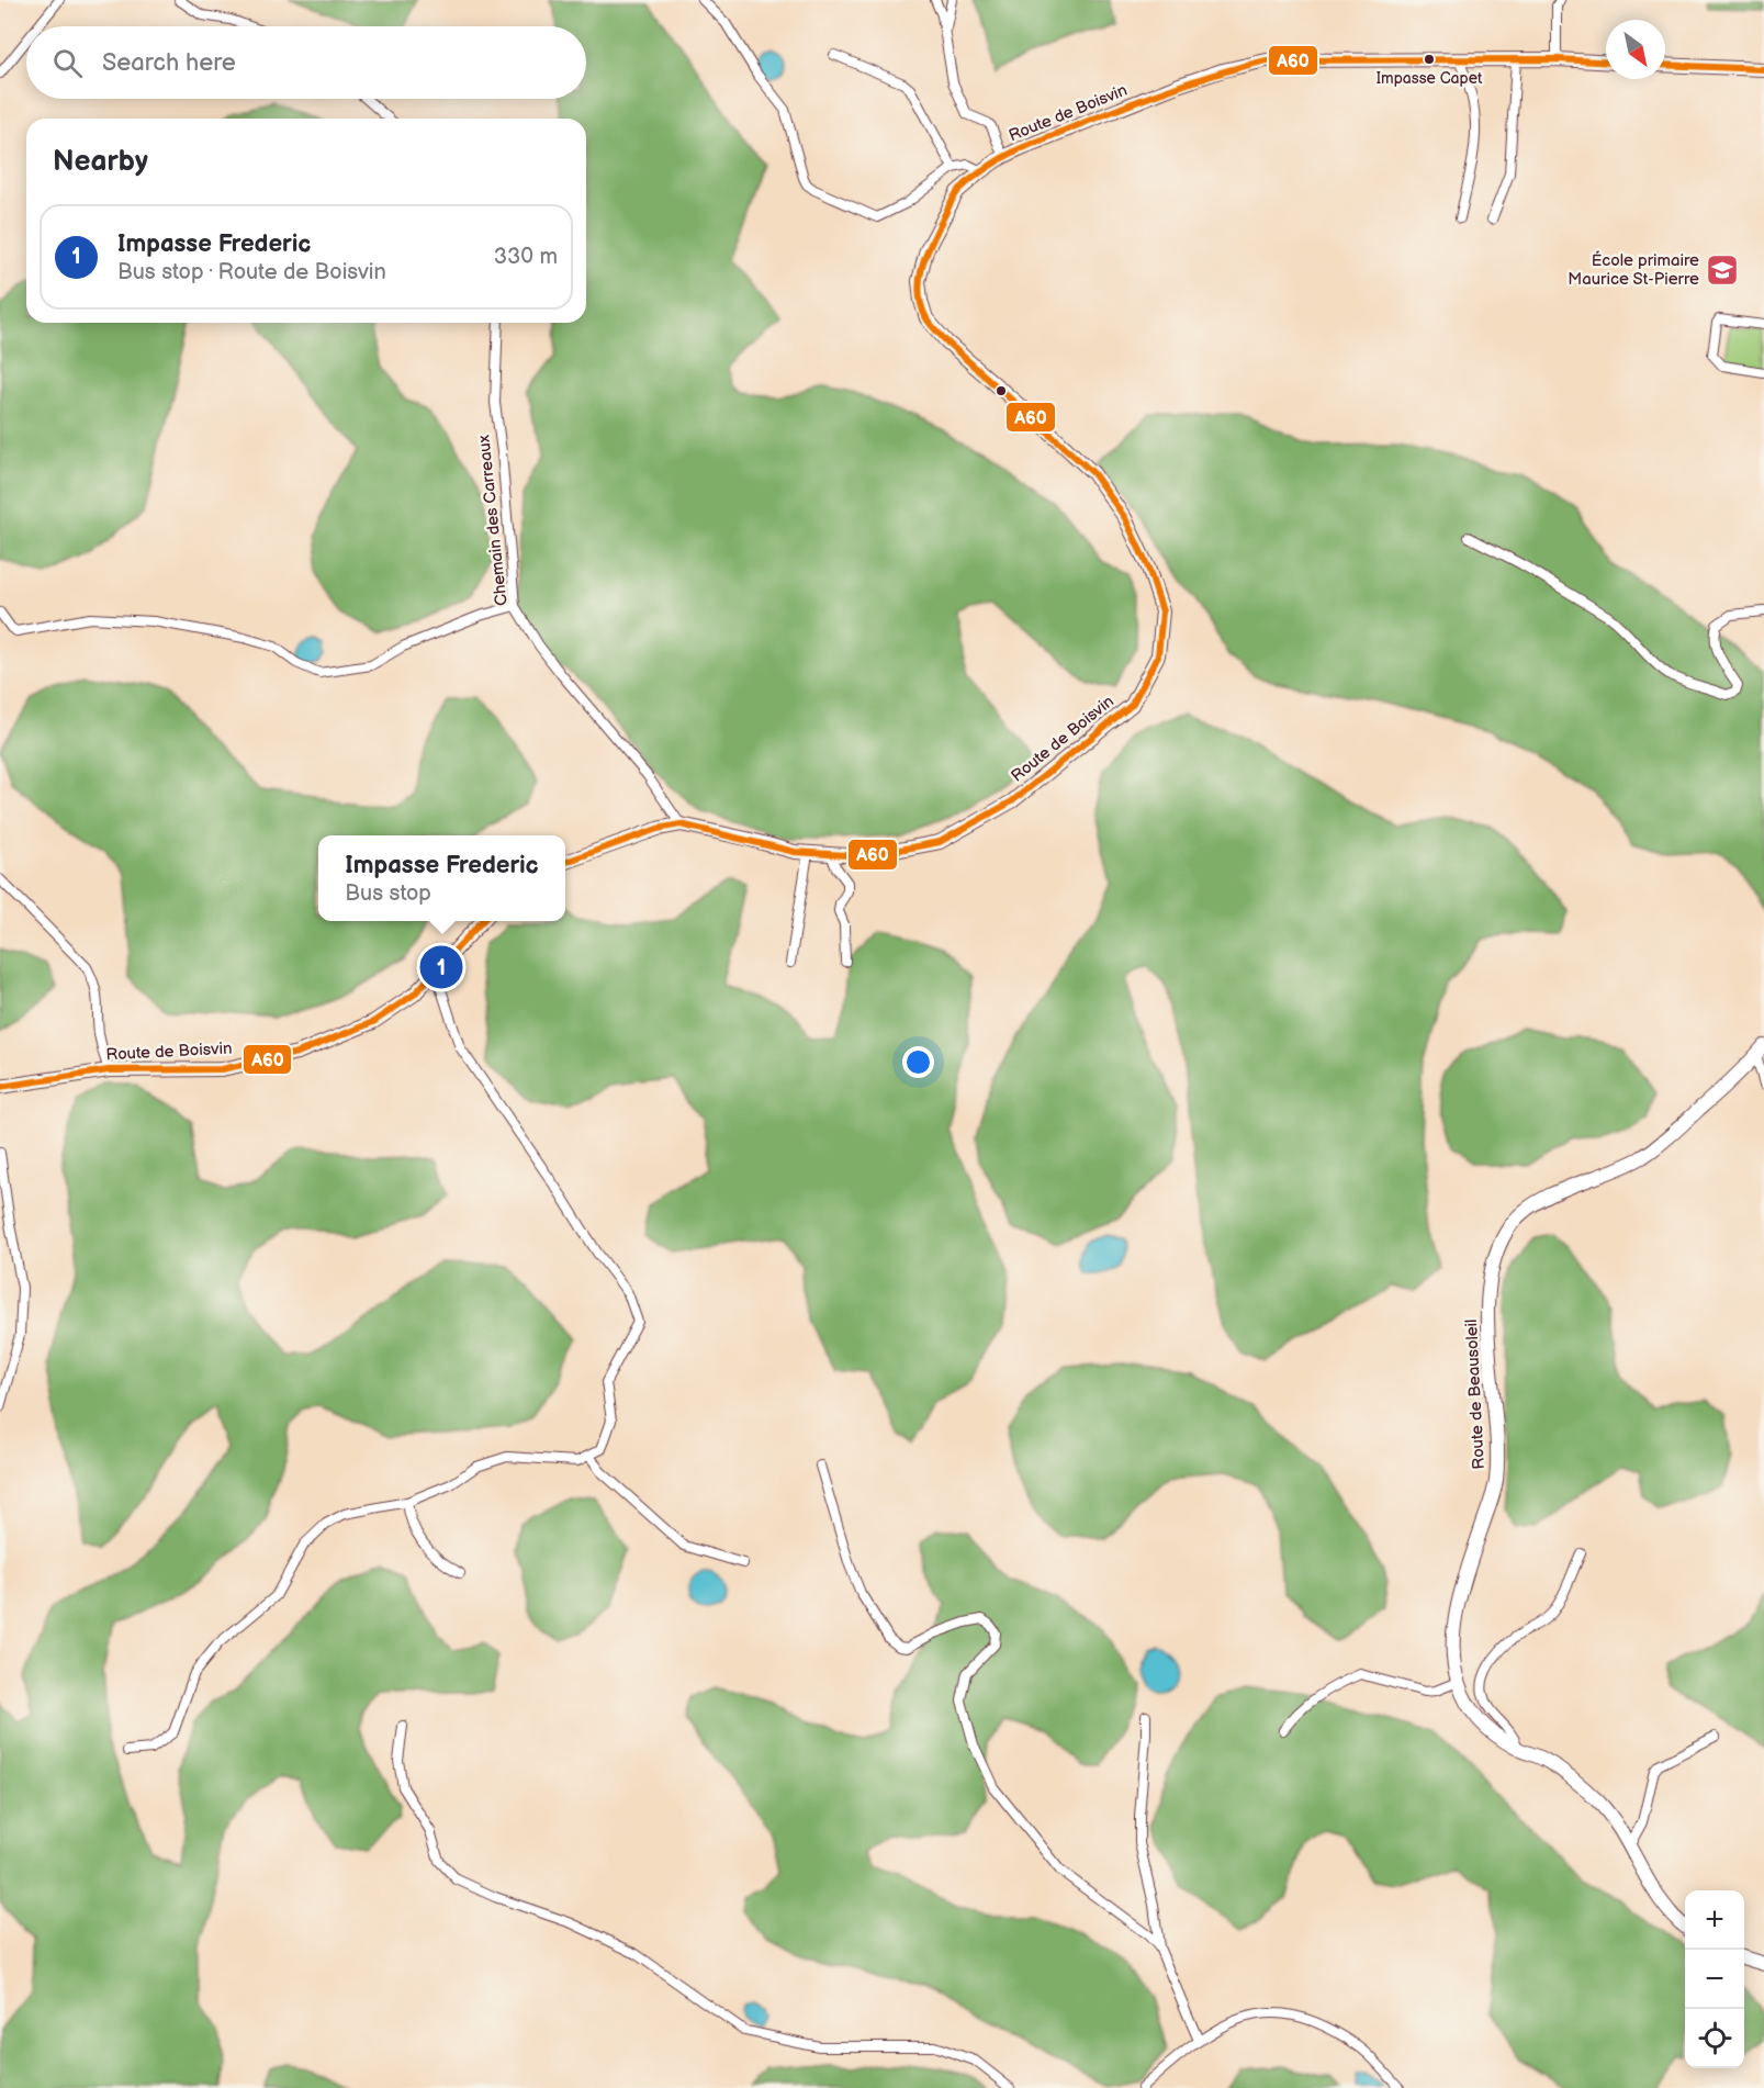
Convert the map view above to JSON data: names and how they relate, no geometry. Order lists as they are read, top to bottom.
{
  "streets": {
    "main road": ["Route de Boisvin", "Route de Beausoleil"],
    "street": ["Chemain des Carreaux"]
  },
  "crossings": [
    ["Route de Boisvin", "Chemain des Carreaux"]
  ],
  "places": {
    "other": ["Impasse Capet"],
    "school or university": ["École primaire Maurice St-Pierre"]
  },
  "lines": ["transit line A60"],
  "north": "bottom right",
  "page": {
    "search": "Search here",
    "heading": "Nearby",
    "list": [
      {
        "mark": "1",
        "name": "Impasse Frederic",
        "note": "Bus stop · Route de Boisvin",
        "value": "330 m"
      }
    ],
    "popup": ["Impasse Frederic", "Bus stop"],
    "pins": "1",
    "map_buttons": ["+", "−"]
  }
}
